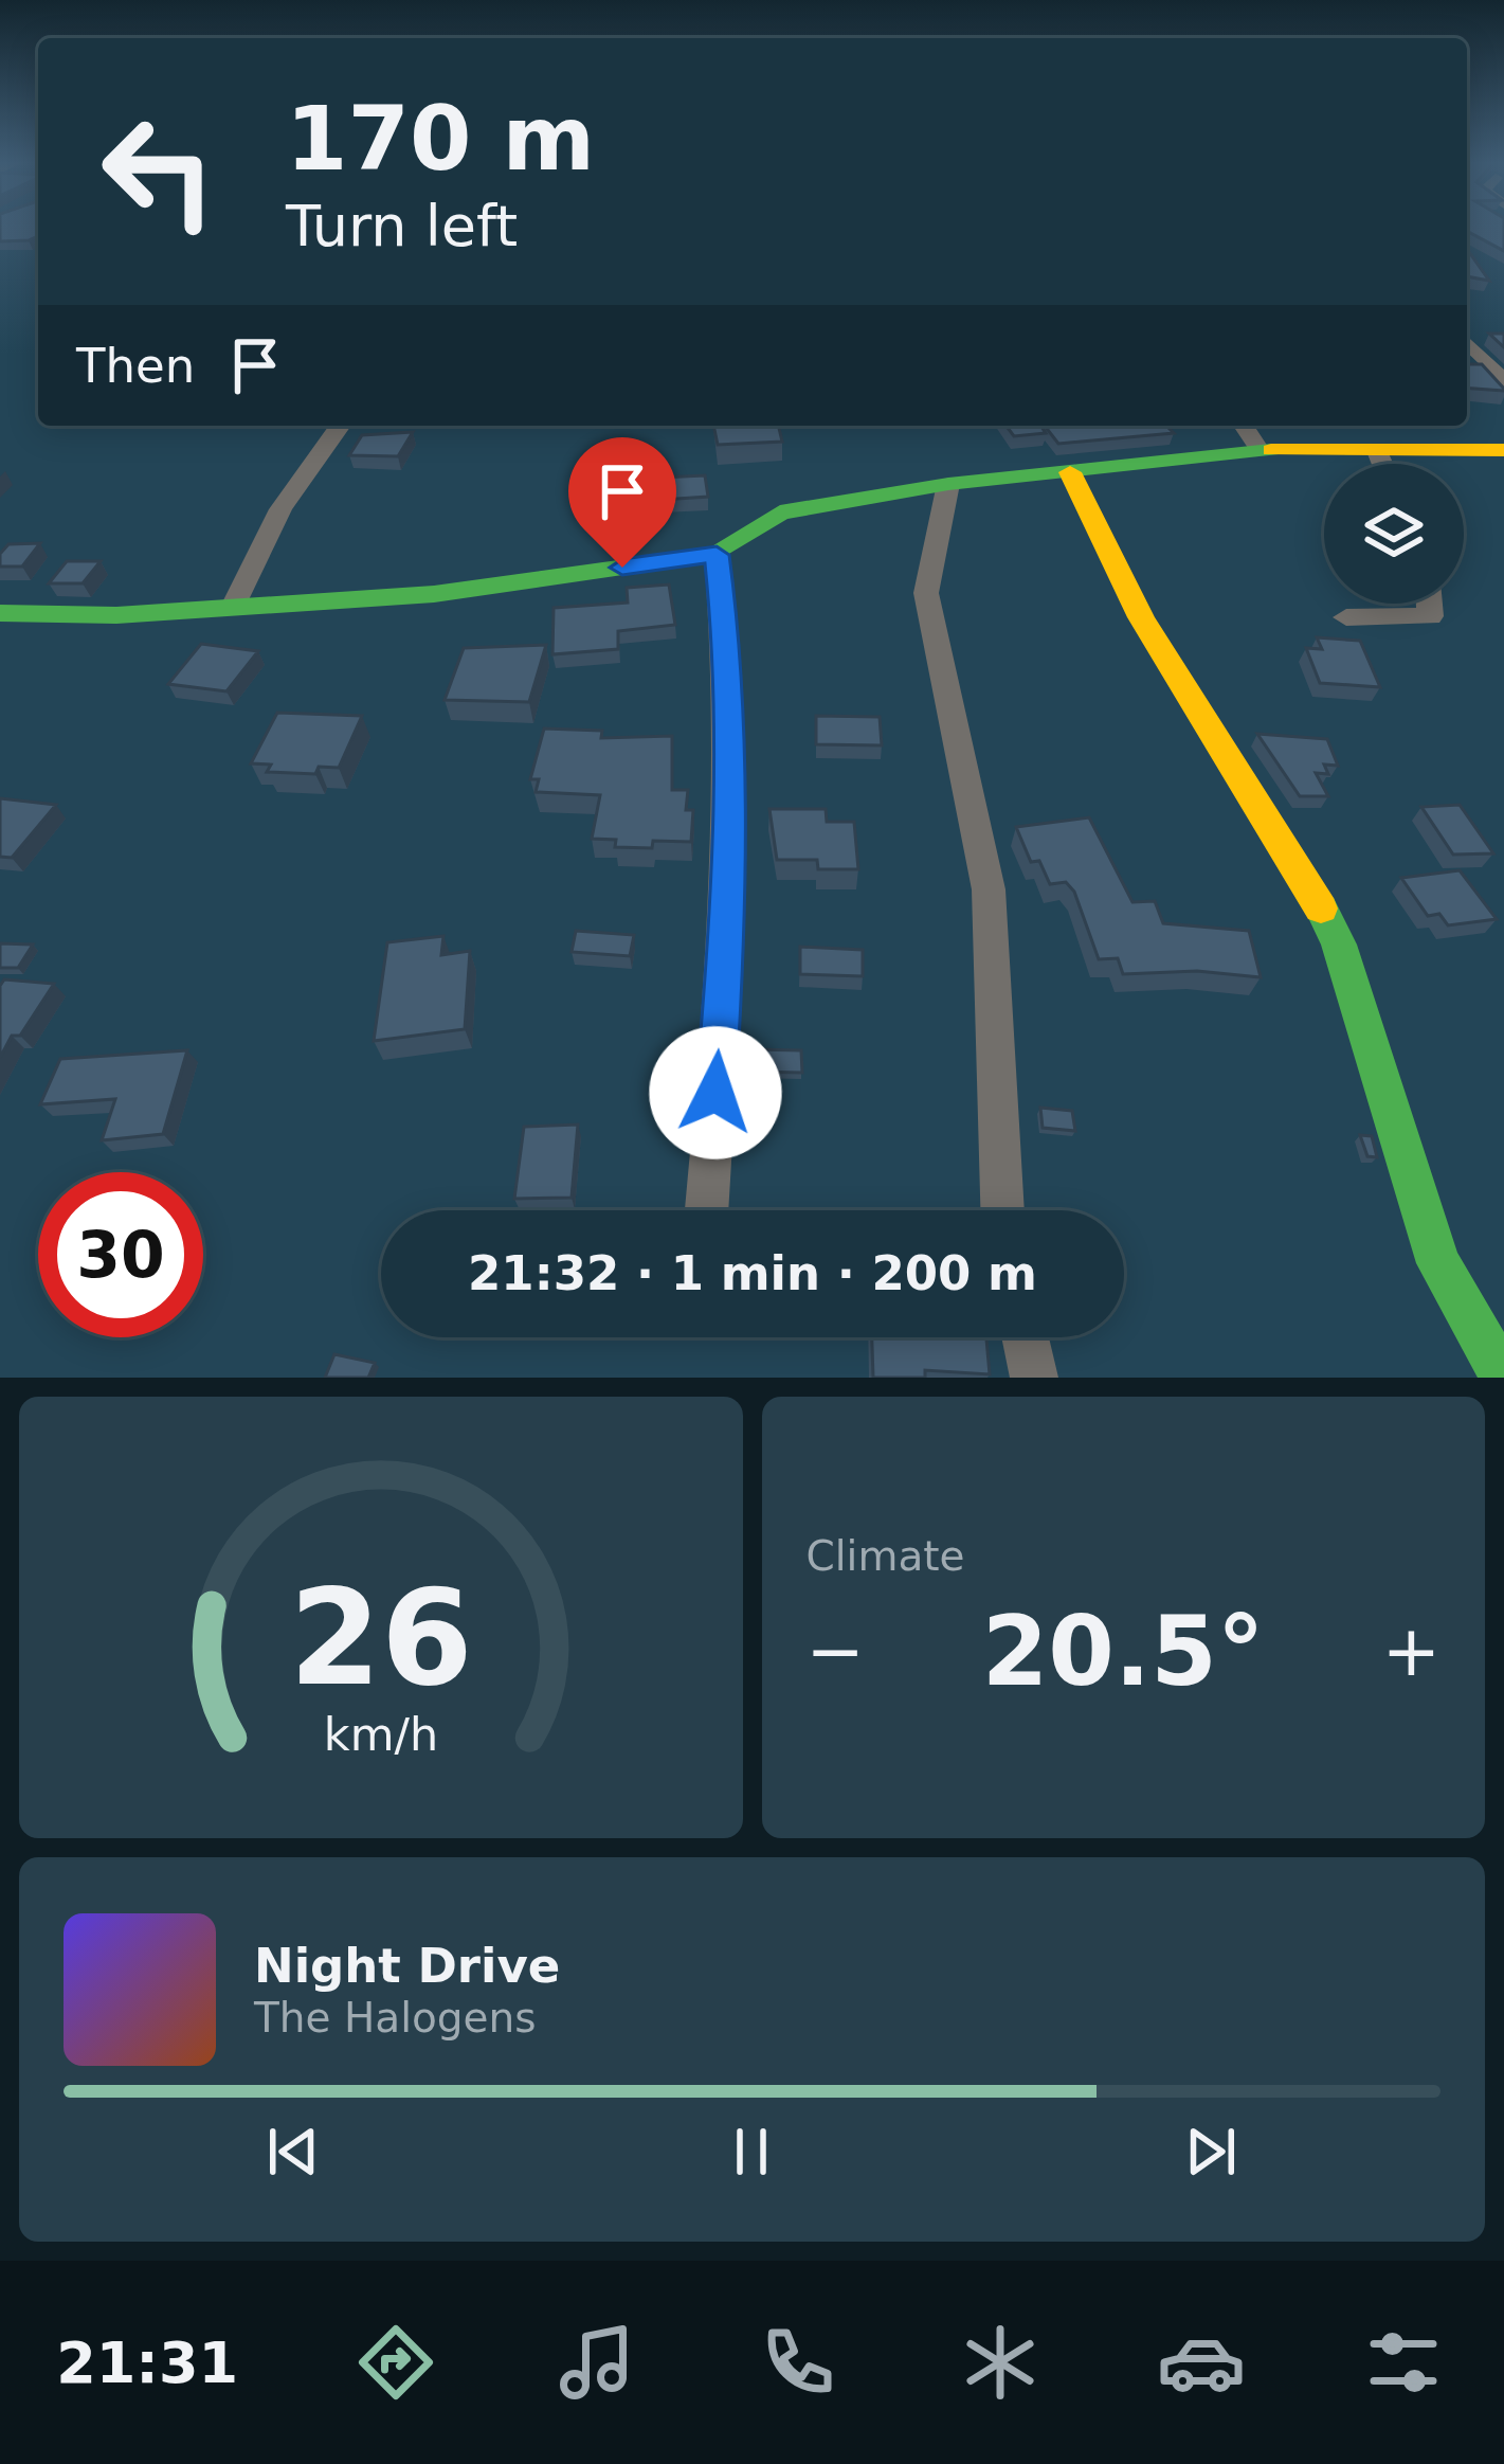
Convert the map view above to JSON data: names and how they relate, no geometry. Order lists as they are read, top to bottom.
{
  "page": {
    "turn": ["170 m", "Turn left"],
    "then": "Then",
    "limit": "30",
    "trip": "21:32 · 1 min · 200 m",
    "tile": "Climate",
    "heat": ["−", "20.5°", "+"],
    "song": ["Night Drive", "The Halogens"],
    "tabs": "21:31",
    "gauge": ["26", "km/h"]
  }
}
